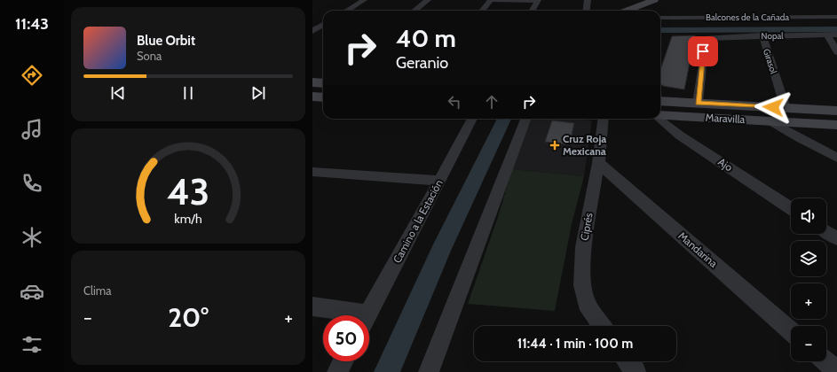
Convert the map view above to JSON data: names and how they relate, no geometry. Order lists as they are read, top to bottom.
{
  "streets": {
    "main road": ["Maravilla"],
    "street": [
      "Balcones de la Cañada",
      "Nopal",
      "Girasol",
      "Ajo",
      "Camino a la Estación",
      "Ciprés",
      "Mandarina"
    ]
  },
  "crossings": [
    ["Nopal", "Girasol"],
    ["Nopal", "Maravilla"],
    ["Girasol", "Maravilla"],
    ["Ciprés", "Mandarina"]
  ],
  "places": {
    "health": ["Cruz Roja Mexicana"]
  },
  "page": {
    "tabs": "11:43",
    "turn": ["40 m", "Geranio"],
    "song": ["Blue Orbit", "Sona"],
    "map_buttons": ["+", "−"],
    "tile": "Clima",
    "heat": ["−", "20°", "+"],
    "limit": "50",
    "trip": "11:44 · 1 min · 100 m",
    "gauge": ["43", "km/h"]
  }
}
